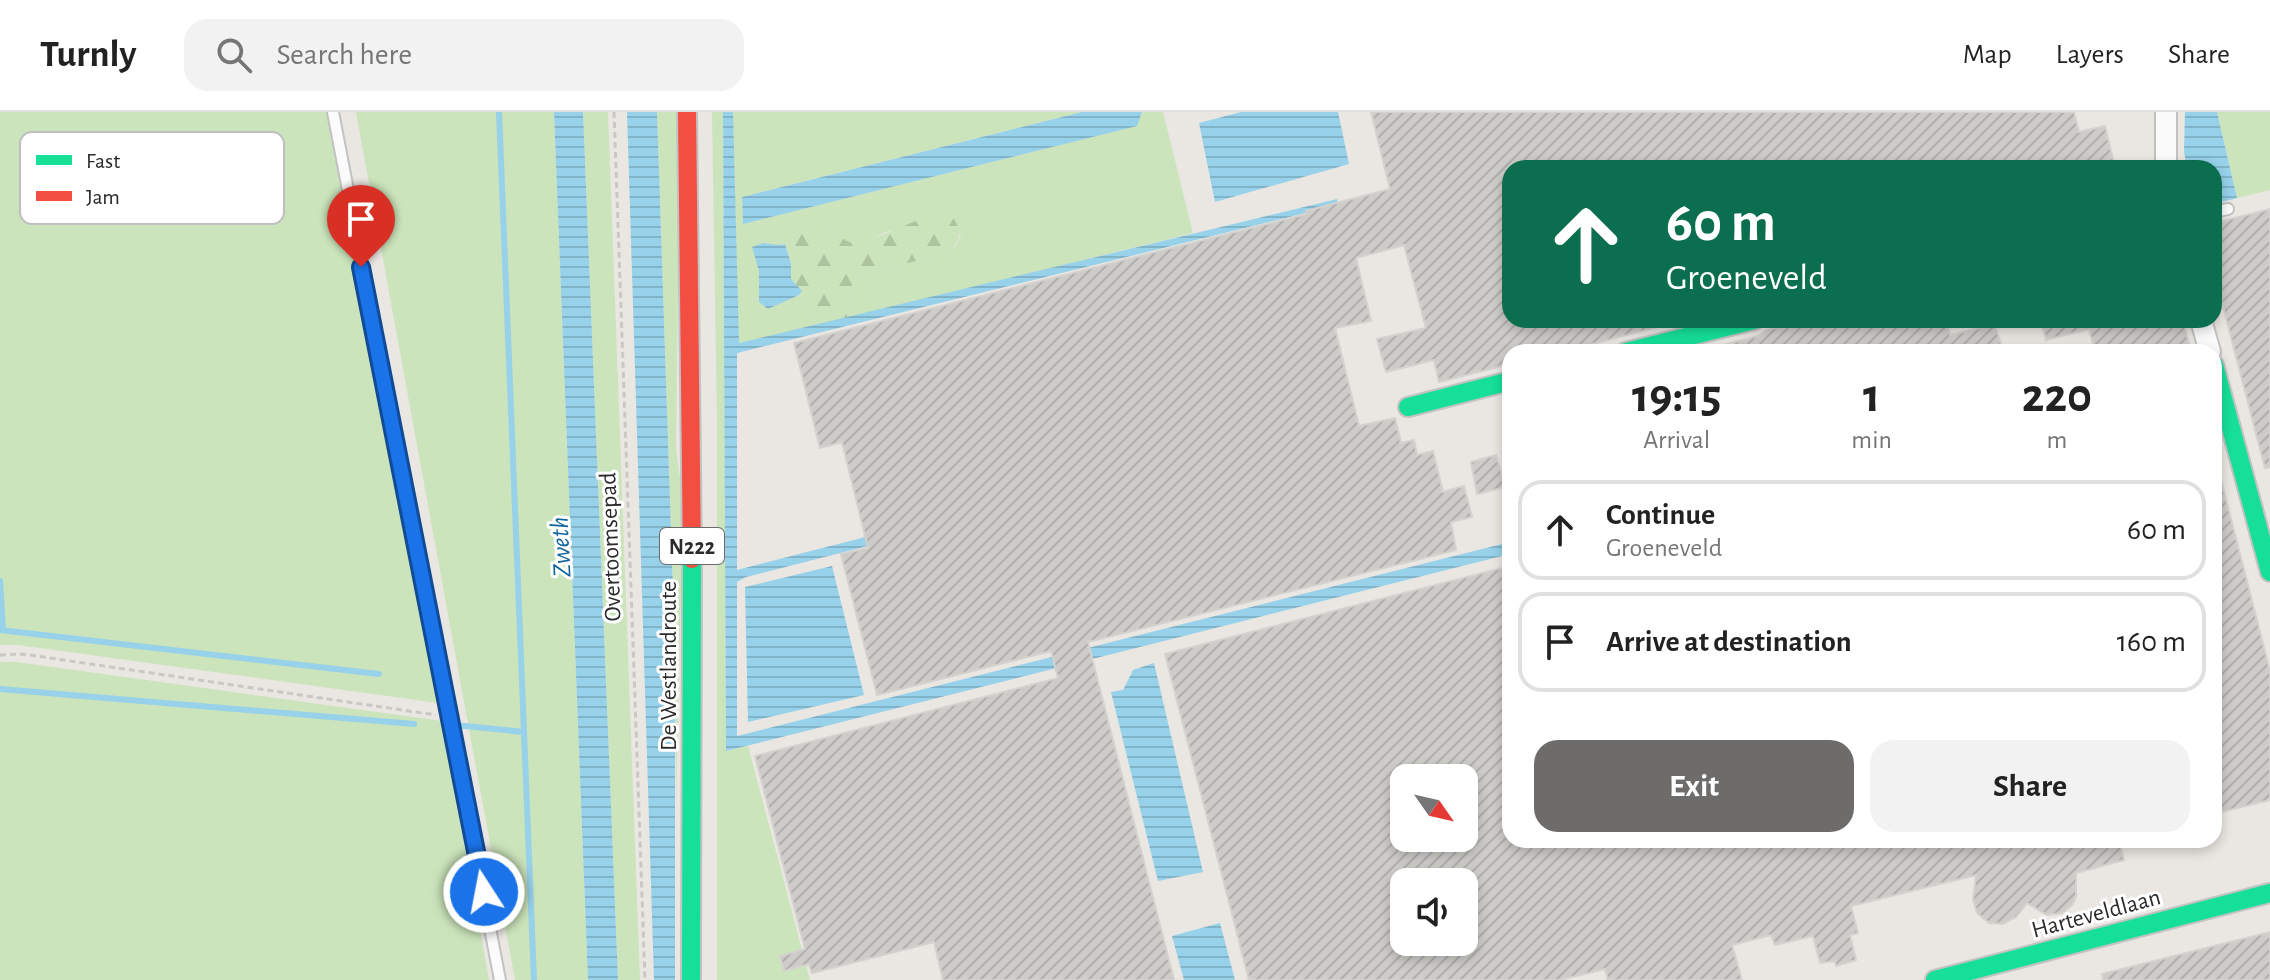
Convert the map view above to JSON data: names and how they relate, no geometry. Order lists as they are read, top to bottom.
{
  "streets": {
    "main road": ["N222", "De Westlandroute", "Harteveldlaan"],
    "path": ["Overtoomsepad"]
  },
  "water": ["Zweth"],
  "legend": ["Fast", "Jam"],
  "north": "bottom right",
  "page": {
    "header": "Turnly",
    "search": "Search here",
    "nav": ["Map", "Layers", "Share"],
    "turn": ["60 m", "Groeneveld"],
    "eta": [
      "19:15",
      "Arrival",
      "1",
      "min",
      "220",
      "m"
    ],
    "list": [
      {
        "name": "Continue",
        "note": "Groeneveld",
        "value": "60 m"
      },
      {
        "name": "Arrive at destination",
        "value": "160 m"
      }
    ],
    "buttons": ["Exit", "Share"]
  }
}
